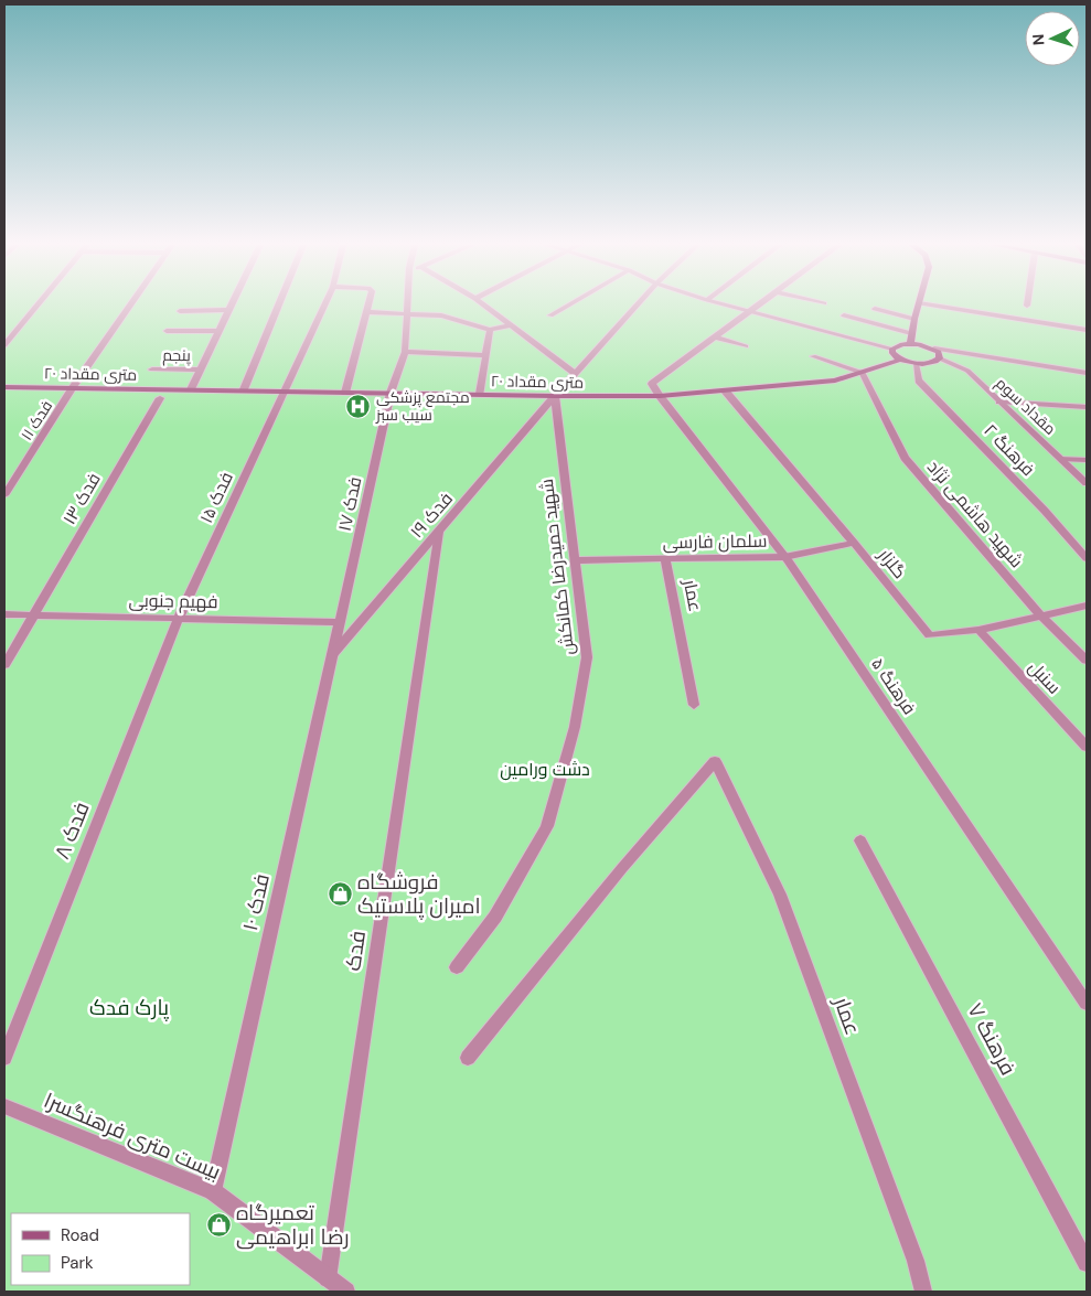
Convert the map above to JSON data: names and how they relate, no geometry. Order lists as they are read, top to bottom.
{
  "streets": {
    "main road": ["۲۰ متری مقداد"],
    "street": [
      "پنجم",
      "مقداد سوم",
      "فدک ۱۱",
      "فرهنگ ۲",
      "فدک ۱۵",
      "فدک ۱۳",
      "فدک ۱۷",
      "شهید هاشمی نژاد",
      "فدک ۱۹",
      "سلمان فارسی",
      "گلزار",
      "شهید حمیدرضا کمانکش",
      "عمار",
      "فهیم جنوبی",
      "سنبل",
      "فرهنگ ۵",
      "فدک ۸",
      "فدک ۱۰",
      "فدک",
      "فرهنگ ۷",
      "بیست متری فرهنگسرا"
    ]
  },
  "crossings": [
    ["۲۰ متری مقداد", "فدک ۱۱"],
    ["۲۰ متری مقداد", "فدک ۱۵"],
    ["۲۰ متری مقداد", "فدک ۱۷"],
    ["۲۰ متری مقداد", "شهید هاشمی نژاد"],
    ["۲۰ متری مقداد", "فدک ۱۹"],
    ["۲۰ متری مقداد", "گلزار"],
    ["۲۰ متری مقداد", "شهید حمیدرضا کمانکش"],
    ["۲۰ متری مقداد", "فرهنگ ۵"],
    ["فدک ۱۵", "فهیم جنوبی"],
    ["فدک ۱۵", "فدک ۸"],
    ["فدک ۱۳", "فهیم جنوبی"],
    ["فدک ۱۷", "فهیم جنوبی"],
    ["فدک ۱۷", "فدک ۱۰"],
    ["شهید هاشمی نژاد", "گلزار"],
    ["فدک ۱۹", "شهید حمیدرضا کمانکش"],
    ["فدک ۱۹", "فدک ۱۰"],
    ["فدک ۱۹", "فدک"],
    ["سلمان فارسی", "گلزار"],
    ["سلمان فارسی", "شهید حمیدرضا کمانکش"],
    ["سلمان فارسی", "عمار"],
    ["سلمان فارسی", "فرهنگ ۵"],
    ["گلزار", "سنبل"],
    ["فهیم جنوبی", "فدک ۸"],
    ["فهیم جنوبی", "فدک ۱۰"],
    ["فدک ۱۰", "بیست متری فرهنگسرا"],
    ["فدک", "بیست متری فرهنگسرا"]
  ],
  "parks": ["دشت ورامین", "پارک فدک"],
  "places": {
    "hospital": ["مجتمع پزشکی سیب سبز"],
    "shop": ["فروشگاه امیران پلاستیک", "تعمیرگاه رضا ابراهیمی"]
  },
  "legend": ["Road", "Park"],
  "north": "left"
}
